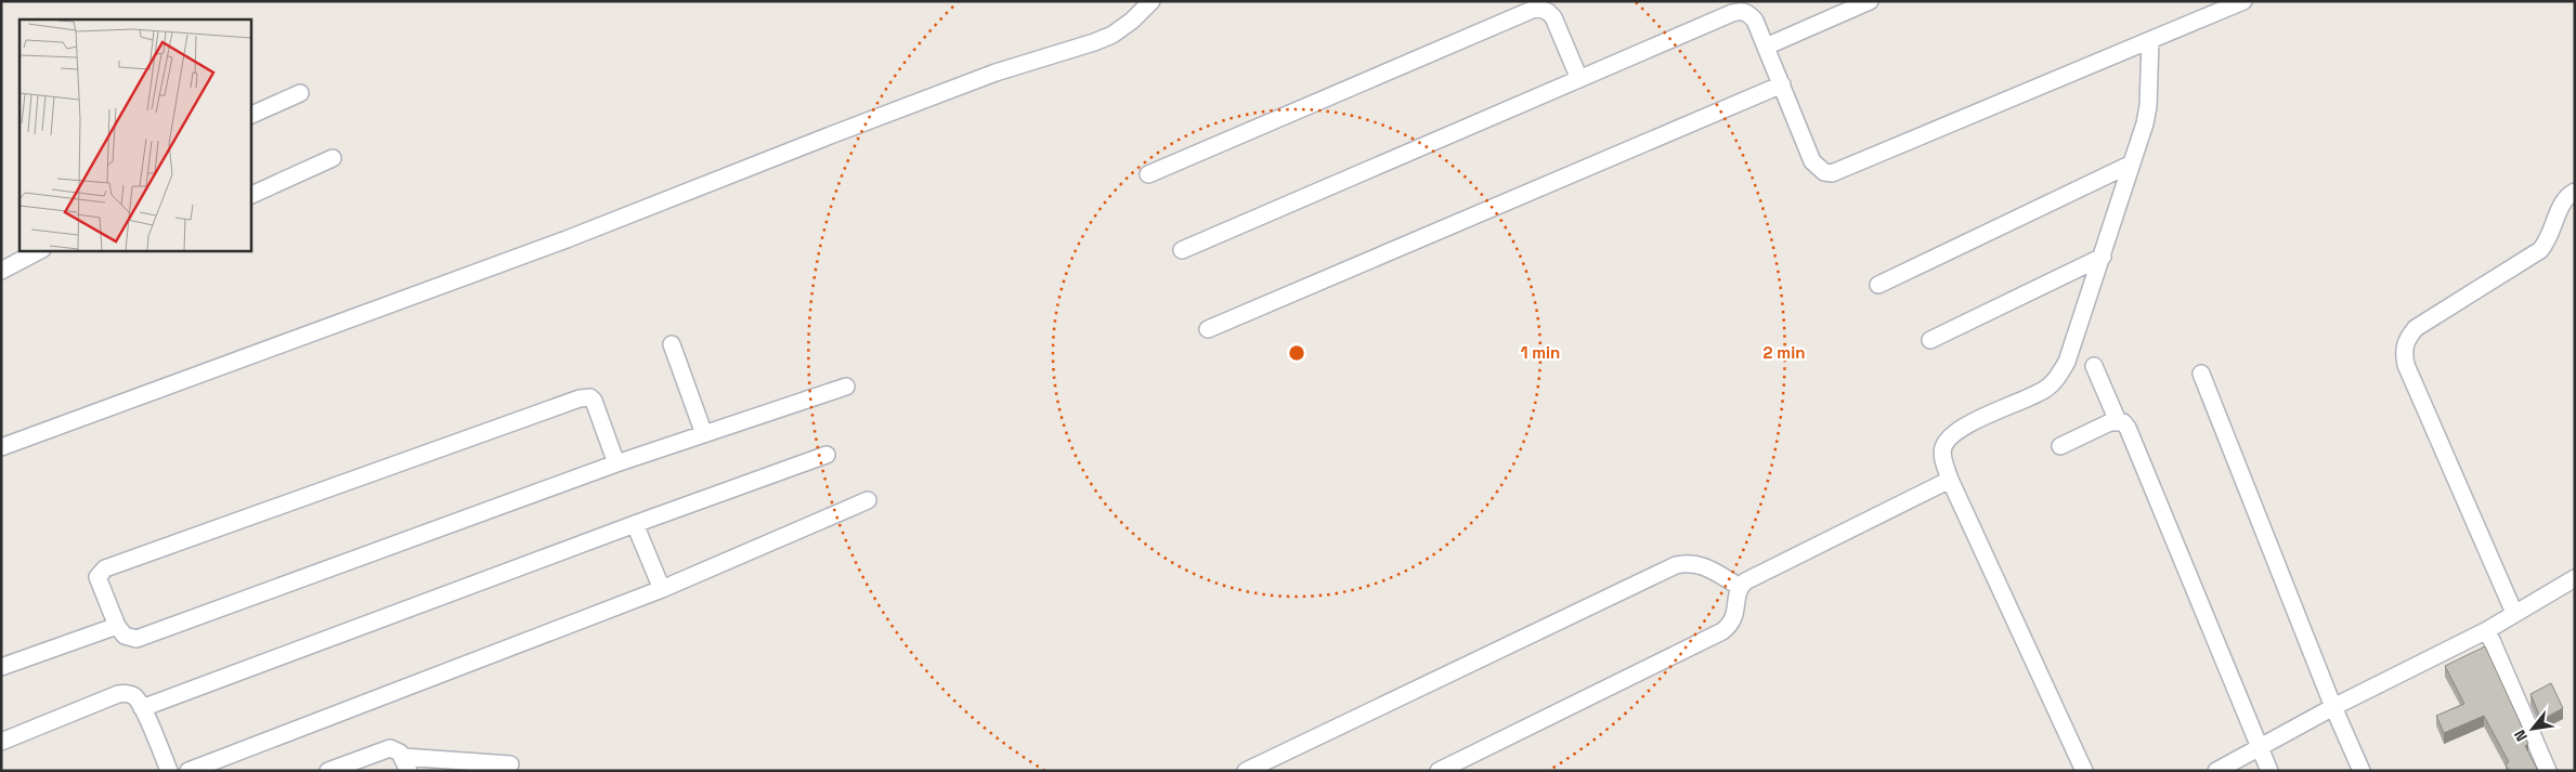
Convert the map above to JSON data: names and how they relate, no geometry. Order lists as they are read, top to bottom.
{
  "north": "bottom left",
  "rings": ["1 min", "2 min"]
}
